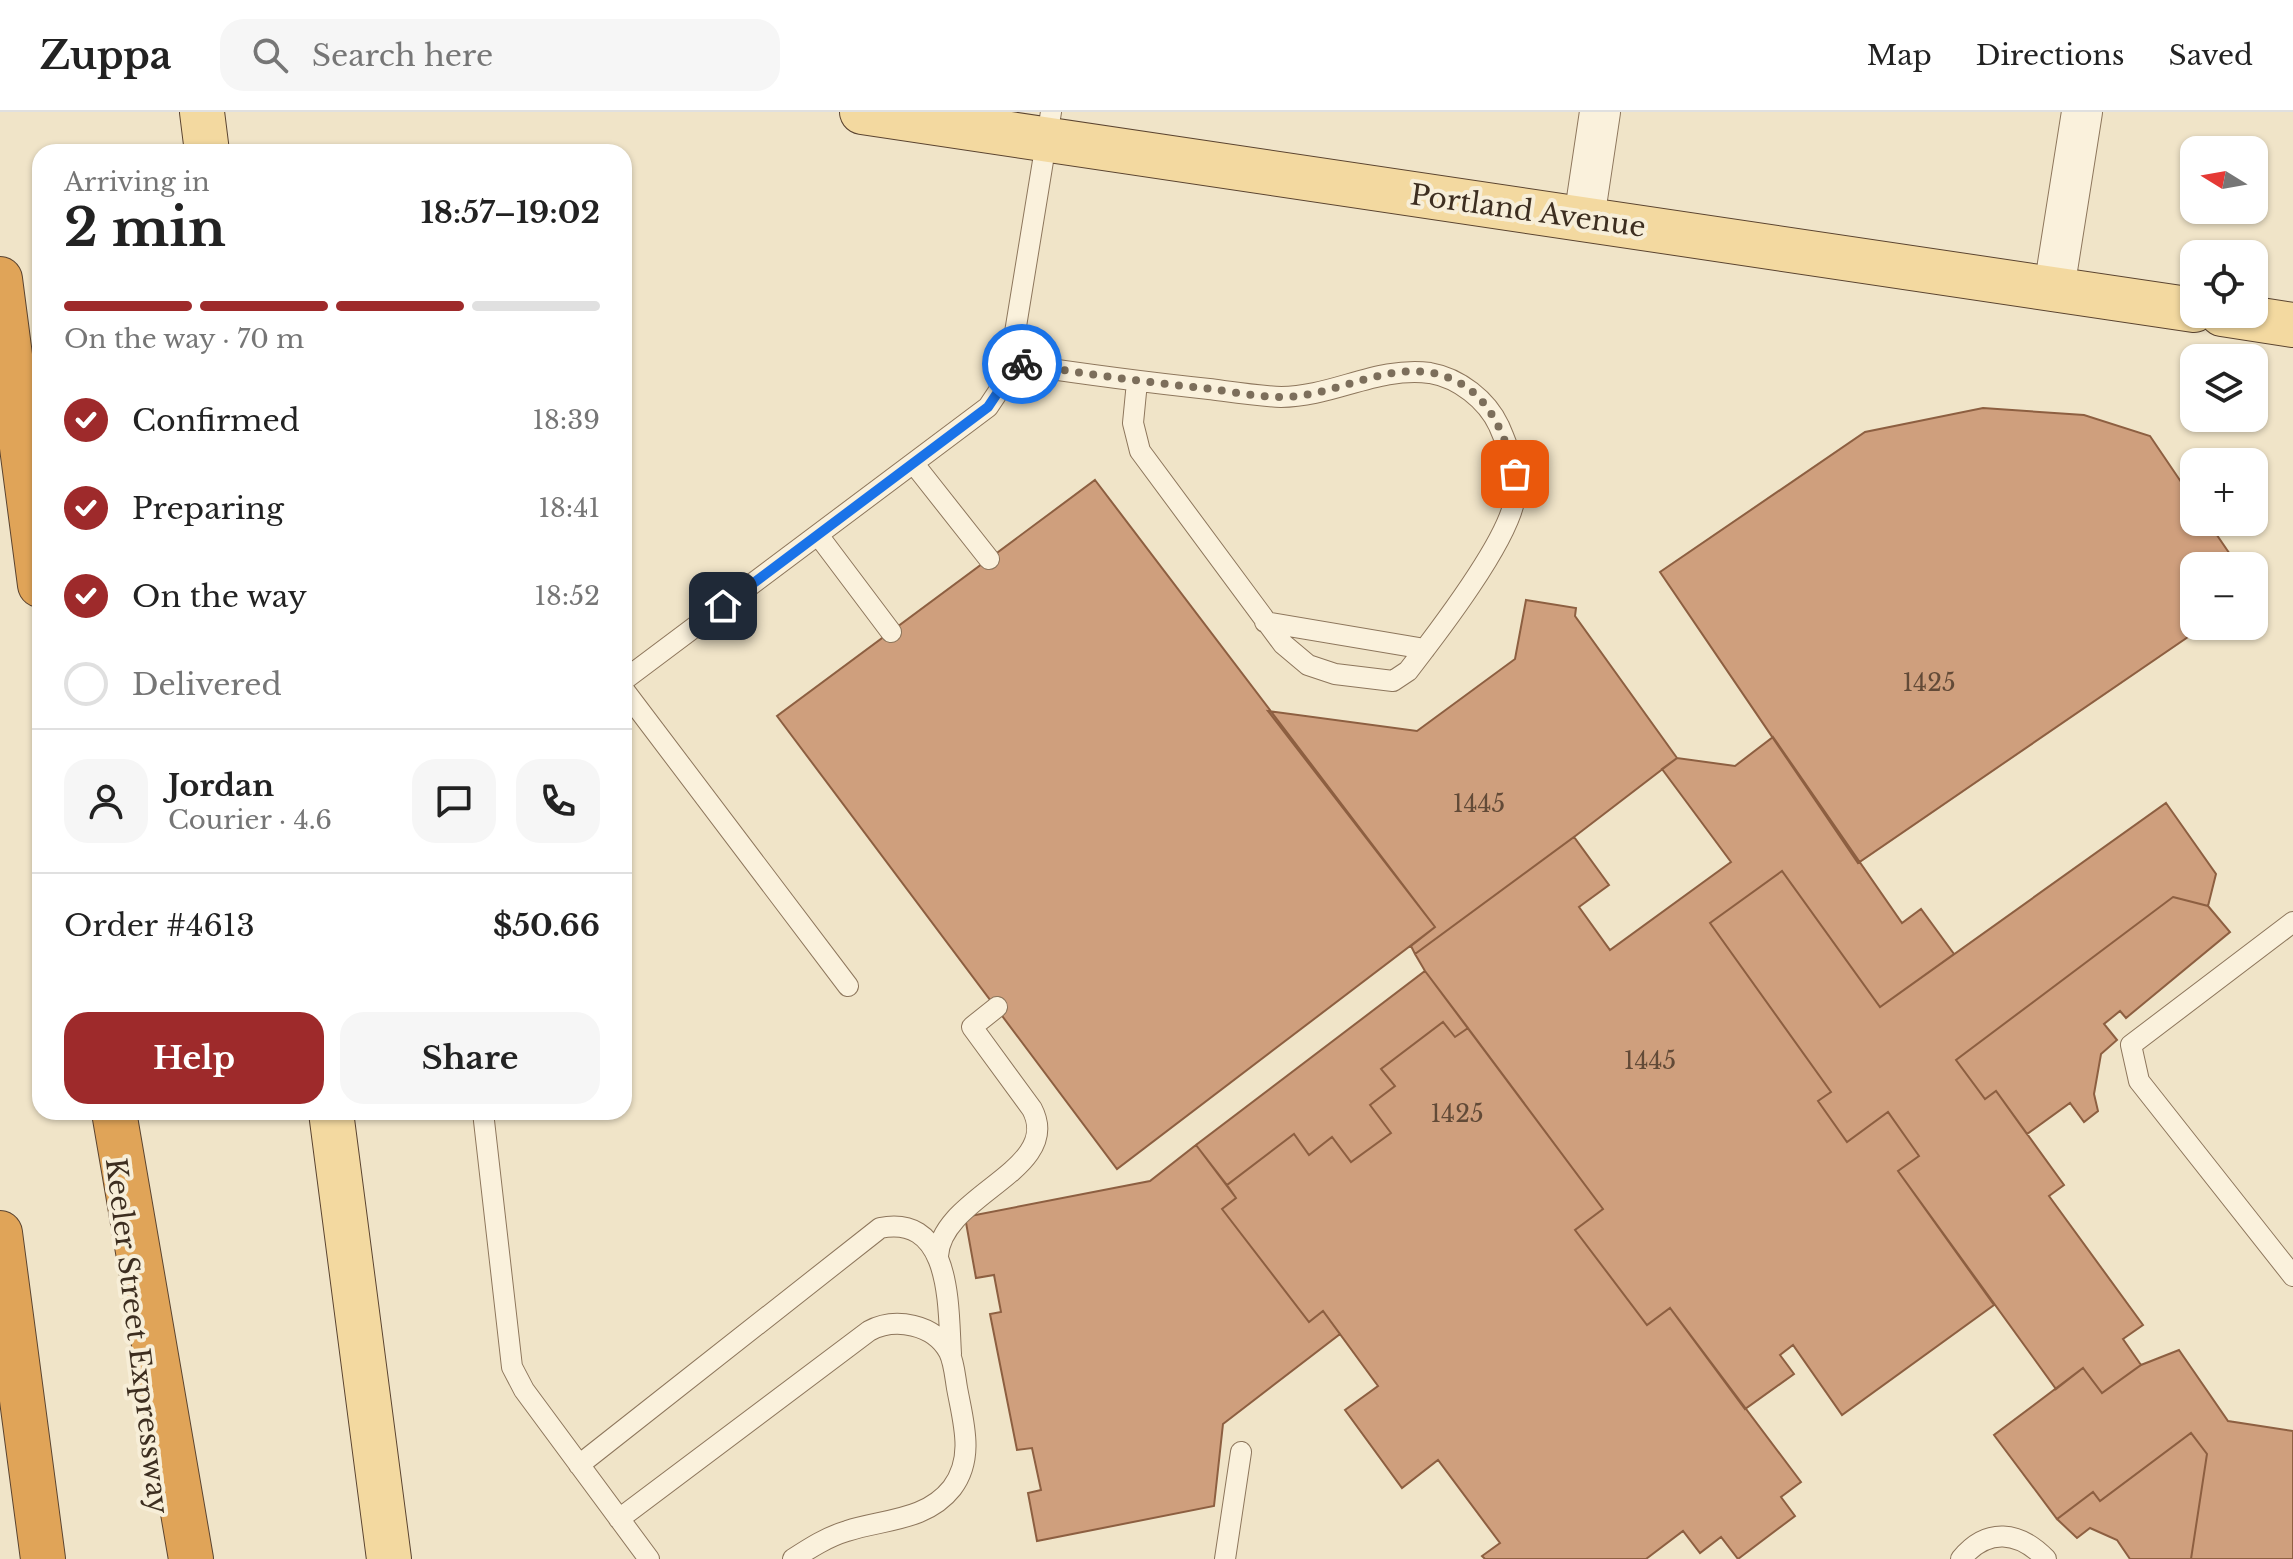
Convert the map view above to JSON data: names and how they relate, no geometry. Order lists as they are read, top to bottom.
{
  "streets": {
    "highway": ["Keeler Street Expressway"],
    "main road": ["Portland Avenue"]
  },
  "house_numbers": [
    "1425",
    "1445",
    "1445",
    "1425"
  ],
  "north": "left",
  "page": {
    "header": "Zuppa",
    "search": "Search here",
    "nav": ["Map", "Directions", "Saved"],
    "map_buttons": ["+", "−"],
    "heading": ["2 min", "Arriving in", "18:57–19:02"],
    "panel": [
      "Jordan",
      "Courier · 4.6",
      "Order #4613",
      "$50.66"
    ],
    "bar": "On the way · 70 m",
    "list": [
      ["Confirmed", "18:39"],
      ["Preparing", "18:41"],
      ["On the way", "18:52"],
      "Delivered"
    ],
    "buttons": ["Help", "Share"]
  }
}
